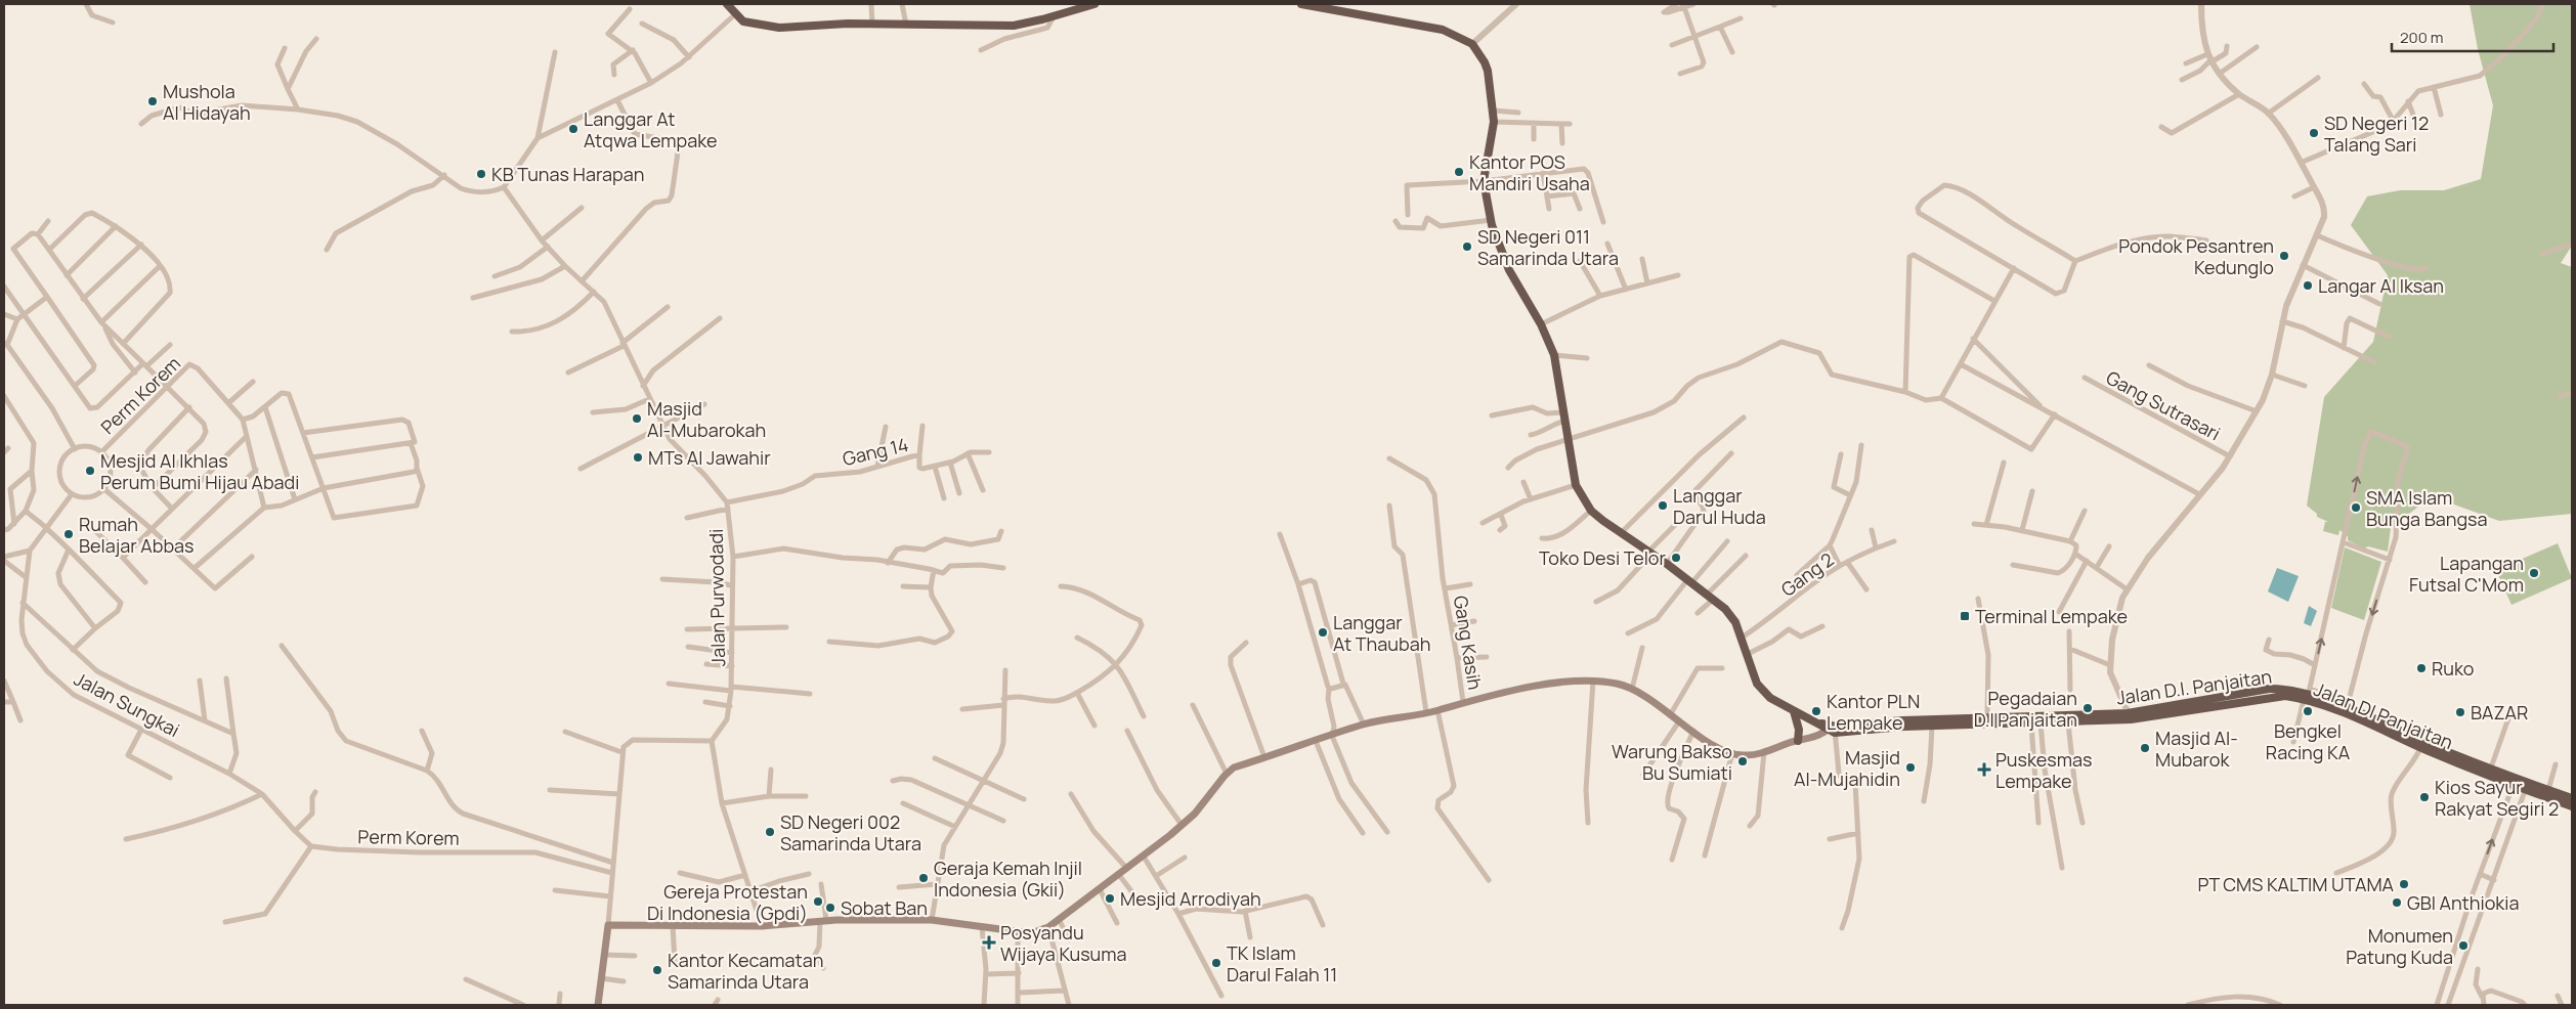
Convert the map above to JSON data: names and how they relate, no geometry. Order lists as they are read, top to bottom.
{
  "streets": {
    "highway": ["Jalan D.I. Panjaitan", "Jalan DI Panjaitan"],
    "street": [
      "Perm Korem",
      "Gang Sutrasari",
      "Gang 14",
      "Gang 2",
      "Jalan Purwodadi",
      "Gang Kasih",
      "Jalan Sungkai"
    ]
  },
  "crossings": [
    ["Gang 14", "Jalan Purwodadi"],
    ["Jalan D.I. Panjaitan", "Jalan DI Panjaitan"]
  ],
  "places": {
    "other": [
      "Mushola Al Hidayah",
      "Langgar At Atqwa Lempake",
      "SD Negeri 12 Talang Sari",
      "Kantor POS Mandiri Usaha",
      "KB Tunas Harapan",
      "SD Negeri 011 Samarinda Utara",
      "Pondok Pesantren Kedunglo",
      "Langar Al Iksan",
      "Masjid Al-Mubarokah",
      "MTs Al Jawahir",
      "Mesjid Al Ikhlas Perum Bumi Hijau Abadi",
      "Langgar Darul Huda",
      "SMA Islam Bunga Bangsa",
      "Rumah Belajar Abbas",
      "Toko Desi Telor",
      "Lapangan Futsal C'Mom",
      "Langgar At Thaubah",
      "Ruko",
      "Pegadaian D.I Panjaitan",
      "Kantor PLN Lempake",
      "Bengkel Racing KA",
      "BAZAR",
      "Masjid Al- Mubarok",
      "Warung Bakso Bu Sumiati",
      "Masjid Al-Mujahidin",
      "Kios Sayur Rakyat Segiri 2",
      "SD Negeri 002 Samarinda Utara",
      "Geraja Kemah Injil Indonesia (Gkii)",
      "PT CMS KALTIM UTAMA",
      "Mesjid Arrodiyah",
      "Gereja Protestan Di Indonesia (Gpdi)",
      "GBI Anthiokia",
      "Sobat Ban",
      "Monumen Patung Kuda",
      "TK Islam Darul Falah 11",
      "Kantor Kecamatan Samarinda Utara"
    ],
    "transit": ["Terminal Lempake"],
    "health": ["Puskesmas Lempake", "Posyandu Wijaya Kusuma"]
  },
  "scale_bar": "200 m"
}
